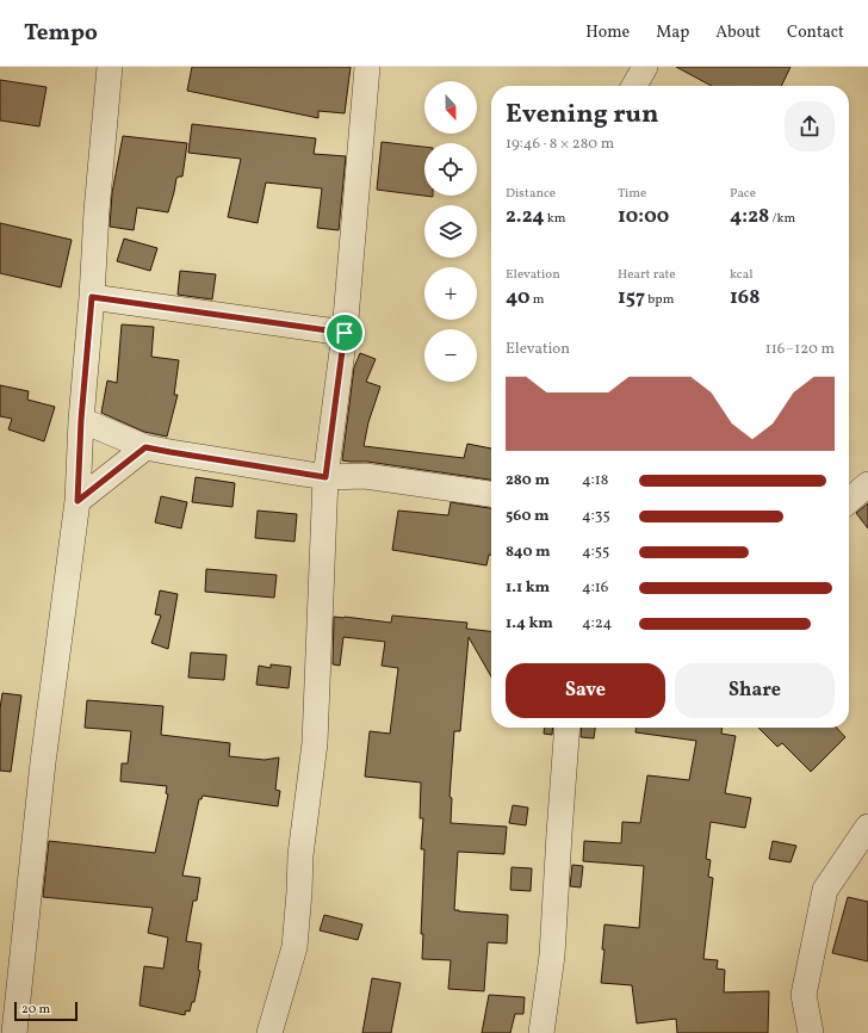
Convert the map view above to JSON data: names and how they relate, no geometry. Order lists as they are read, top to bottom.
{
  "scale_bar": "20 m",
  "north": "bottom",
  "page": {
    "header": "Tempo",
    "nav": [
      "Home",
      "Map",
      "About",
      "Contact"
    ],
    "map_buttons": ["+", "−"],
    "heading": ["Evening run", "19:46 · 8 × 280 m"],
    "stats": [
      ["Distance", "2.24 km"],
      ["Time", "10:00"],
      ["Pace", "4:28 /km"],
      ["Elevation", "40 m"],
      ["Heart rate", "157 bpm"],
      ["kcal", "168"]
    ],
    "chart": ["Elevation", "116–120 m"],
    "list": [
      {
        "name": "280 m",
        "note": "4:18"
      },
      {
        "name": "560 m",
        "note": "4:35"
      },
      {
        "name": "840 m",
        "note": "4:55"
      },
      {
        "name": "1.1 km",
        "note": "4:16"
      },
      {
        "name": "1.4 km",
        "note": "4:24"
      }
    ],
    "buttons": ["Save", "Share"],
    "scale": "20 m"
  }
}
